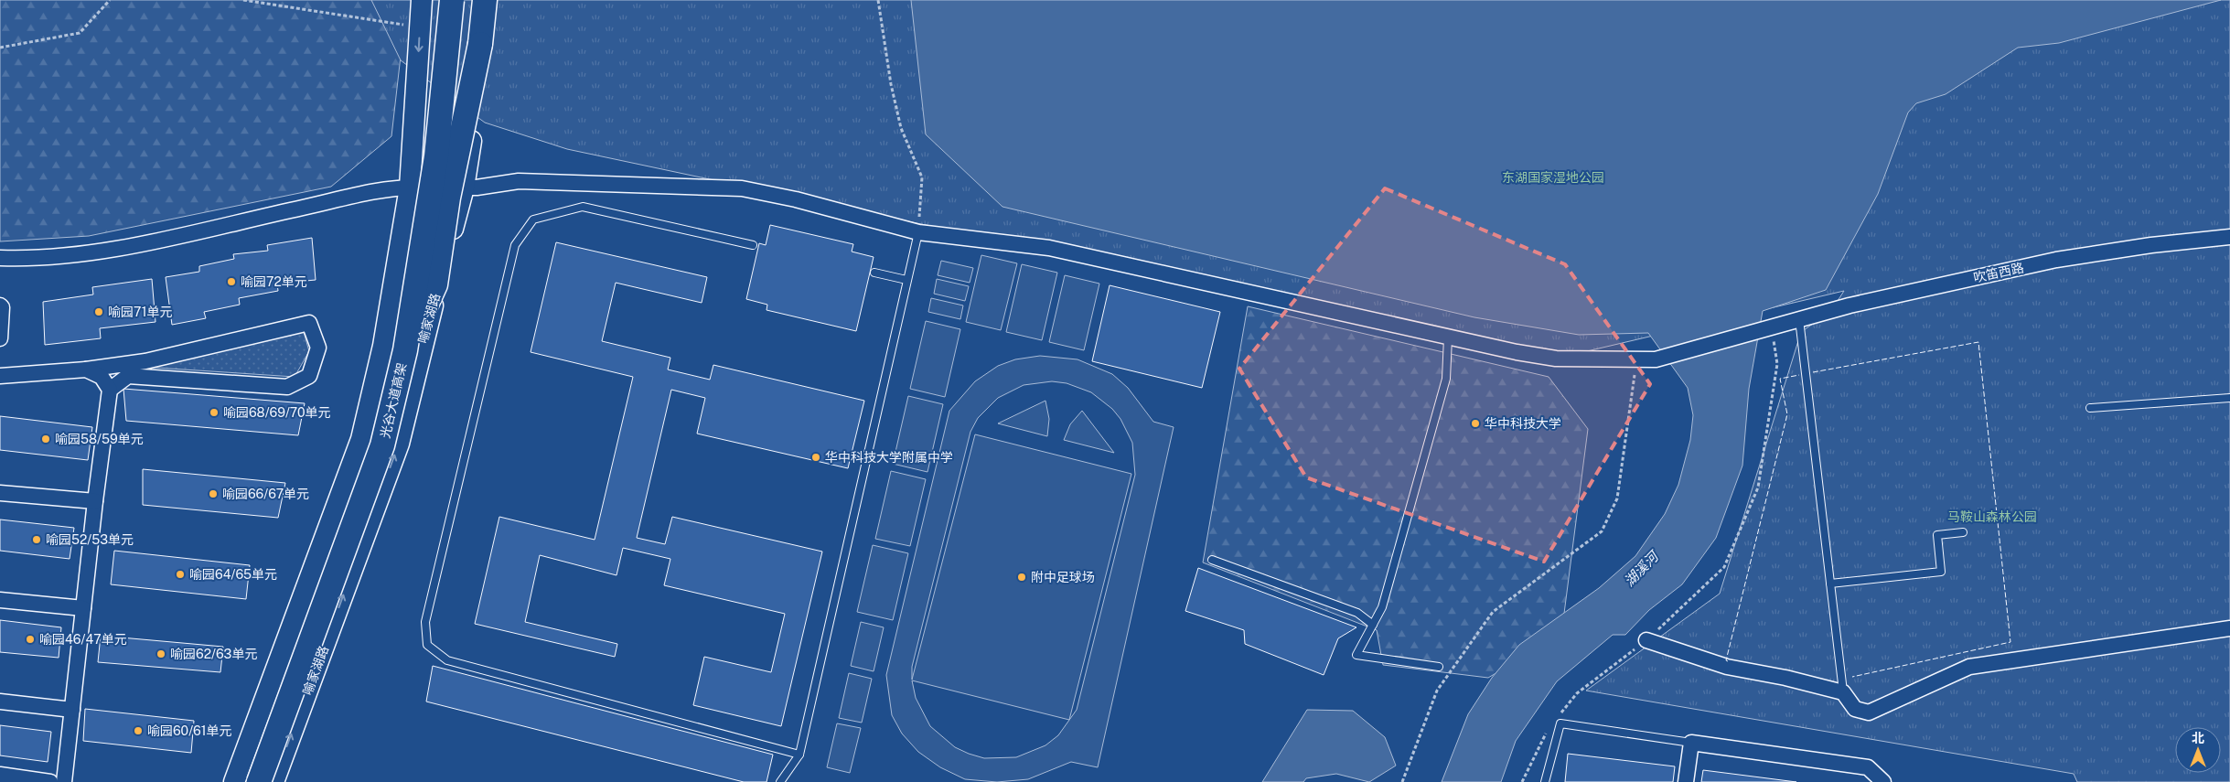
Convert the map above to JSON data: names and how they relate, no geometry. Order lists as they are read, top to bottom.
{
  "streets": {
    "highway": ["光谷大道高架"],
    "main road": ["喻家湖路"],
    "street": ["吹笛西路"]
  },
  "crossings": [
    ["吹笛西路", "喻家湖路"]
  ],
  "water": ["湖溪河"],
  "parks": ["东湖国家湿地公园", "马鞍山森林公园"],
  "places": [
    "喻园72单元",
    "喻园71单元",
    "喻园68/69/70单元",
    "华中科技大学",
    "喻园58/59单元",
    "华中科技大学附属中学",
    "喻园66/67单元",
    "喻园52/53单元",
    "喻园64/65单元",
    "附中足球场",
    "喻园46/47单元",
    "喻园62/63单元",
    "喻园60/61单元"
  ],
  "north": "top"
}
